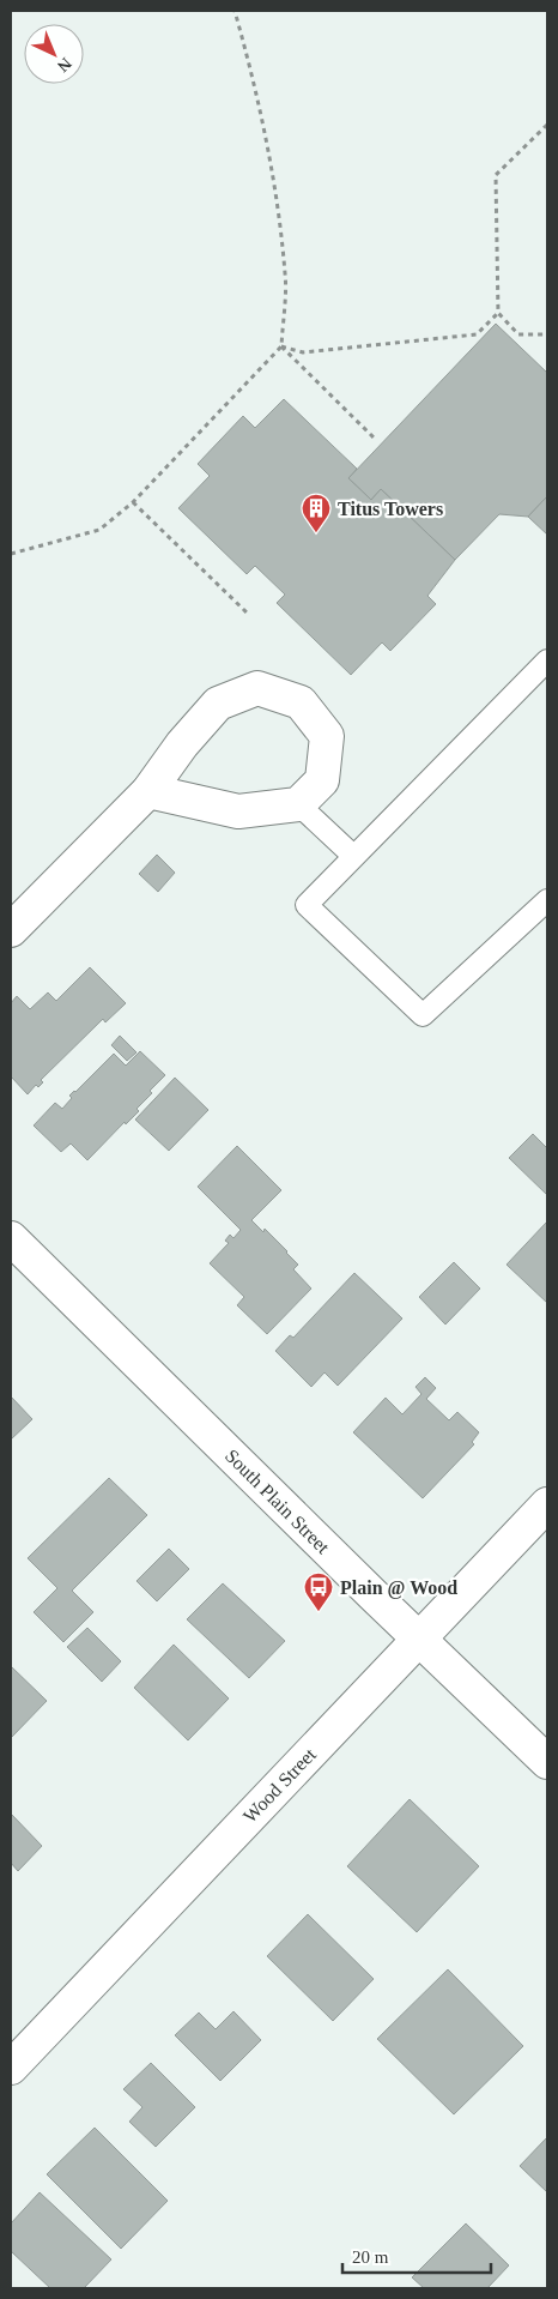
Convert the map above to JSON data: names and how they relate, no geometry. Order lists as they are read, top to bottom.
{
  "streets": {
    "street": ["South Plain Street", "Wood Street"]
  },
  "crossings": [
    ["South Plain Street", "Wood Street"]
  ],
  "places": {
    "building": ["Titus Towers"],
    "bus stop": ["Plain @ Wood"]
  },
  "scale_bar": "20 m",
  "north": "bottom right"
}
